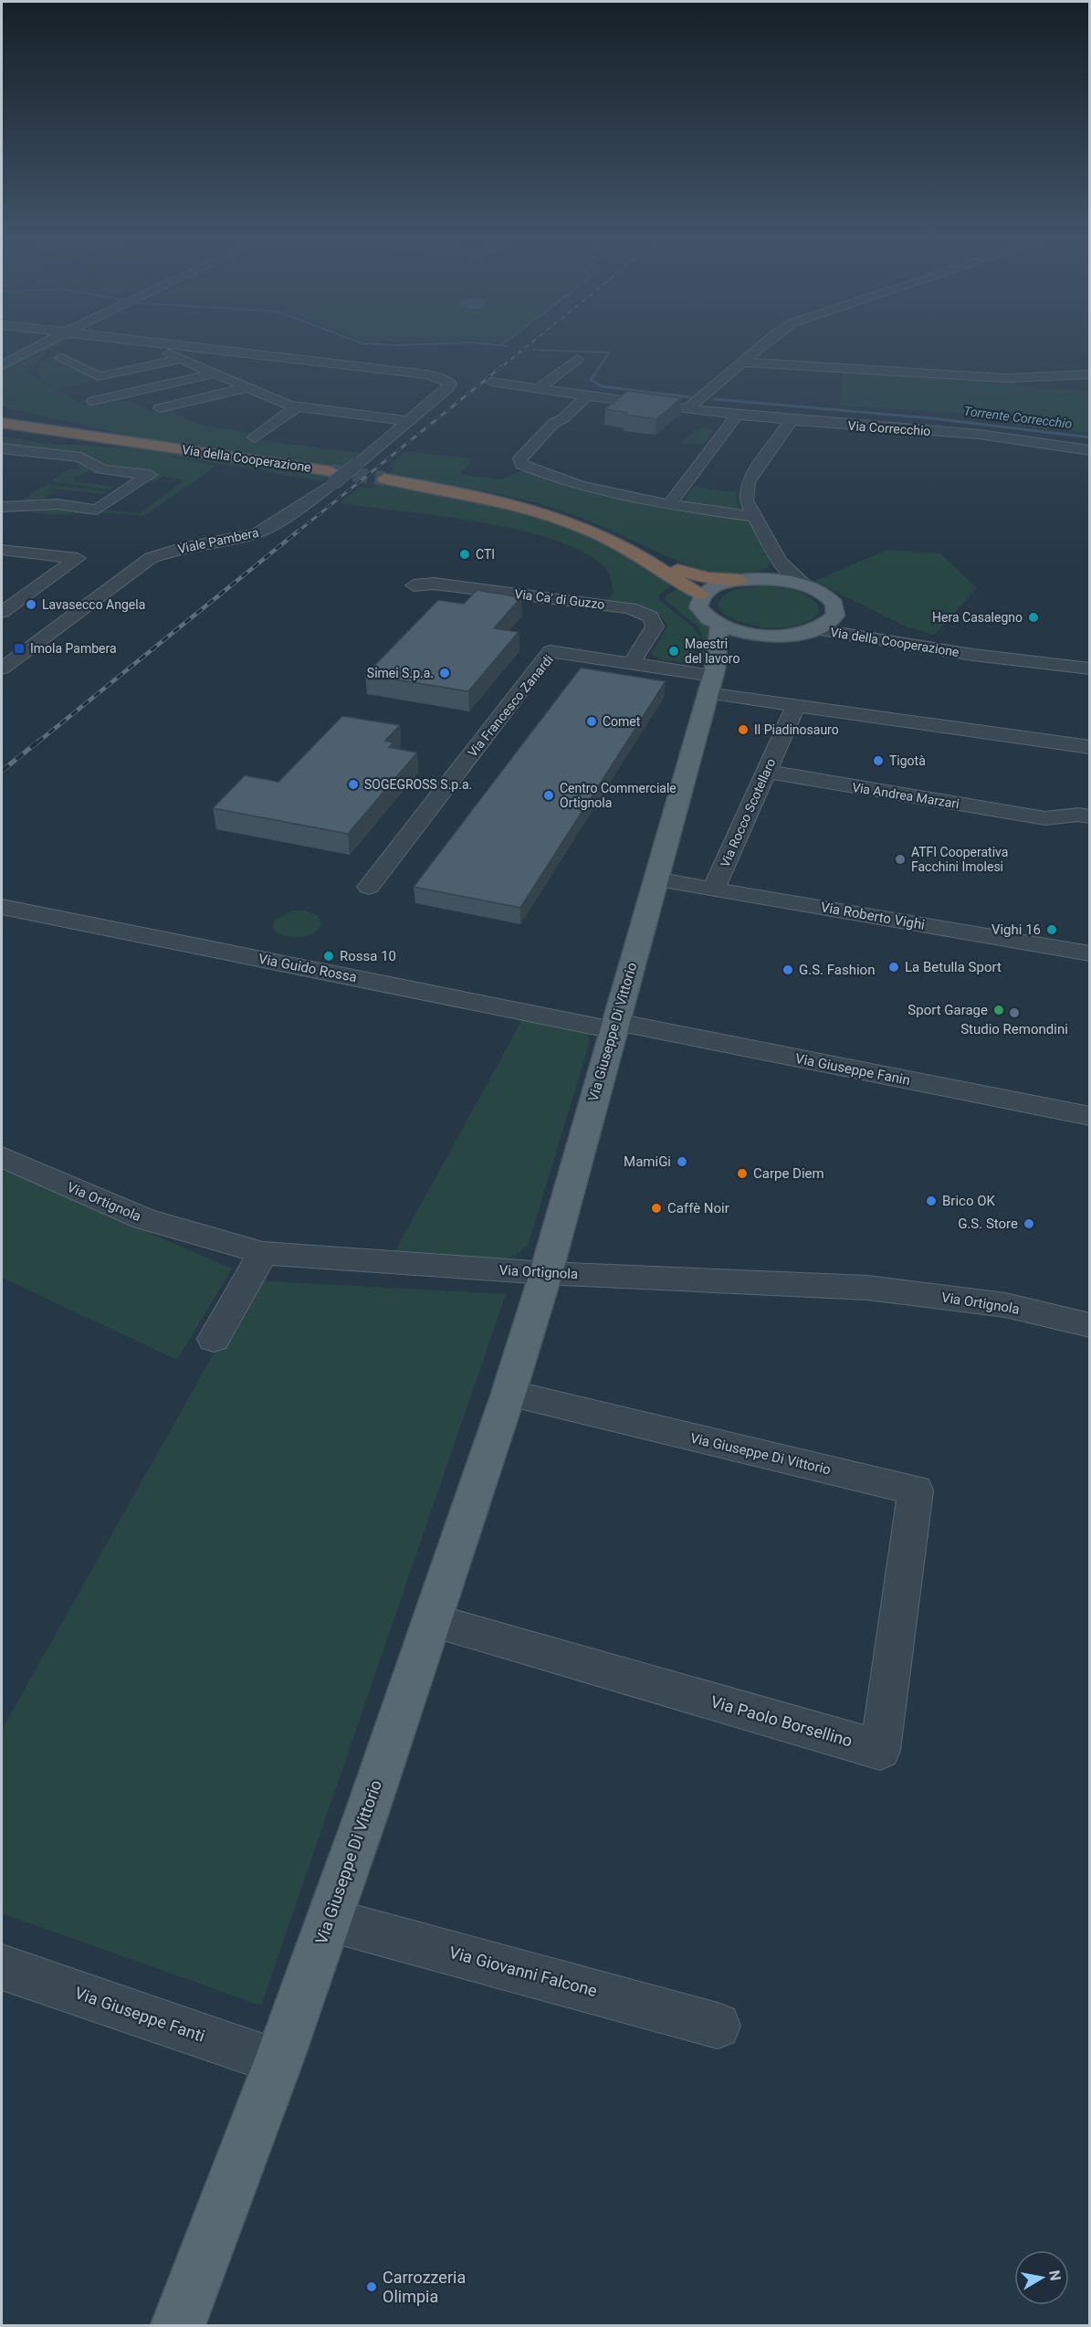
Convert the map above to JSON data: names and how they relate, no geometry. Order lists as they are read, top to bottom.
{
  "streets": {
    "highway": ["Via della Cooperazione"],
    "main road": ["Via Giuseppe Di Vittorio"],
    "street": [
      "Via Correcchio",
      "Viale Pambera",
      "Via Ca' di Guzzo",
      "Via Francesco Zanardi",
      "Via Andrea Marzari",
      "Via Rocco Scotellaro",
      "Via Roberto Vighi",
      "Via Guido Rossa",
      "Via Giuseppe Fanin",
      "Via Ortignola",
      "Via Paolo Borsellino",
      "Via Giovanni Falcone",
      "Via Giuseppe Fanti"
    ]
  },
  "crossings": [
    ["Via della Cooperazione", "Viale Pambera"],
    ["Via Ca' di Guzzo", "Via Francesco Zanardi"],
    ["Via Francesco Zanardi", "Via Giuseppe Di Vittorio"],
    ["Via Andrea Marzari", "Via Rocco Scotellaro"],
    ["Via Rocco Scotellaro", "Via Roberto Vighi"],
    ["Via Roberto Vighi", "Via Giuseppe Di Vittorio"],
    ["Via Guido Rossa", "Via Giuseppe Di Vittorio"],
    ["Via Guido Rossa", "Via Giuseppe Fanin"],
    ["Via Giuseppe Di Vittorio", "Via Giuseppe Fanin"],
    ["Via Giuseppe Di Vittorio", "Via Ortignola"],
    ["Via Giuseppe Di Vittorio", "Via Paolo Borsellino"],
    ["Via Giuseppe Di Vittorio", "Via Giovanni Falcone"],
    ["Via Giuseppe Di Vittorio", "Via Giuseppe Fanti"]
  ],
  "water": ["Torrente Correcchio"],
  "places": {
    "other": [
      "CTI",
      "Lavasecco Angela",
      "Hera Casalegno",
      "Maestri del lavoro",
      "Simei S.p.a.",
      "Comet",
      "Il Piadinosauro",
      "Tigotà",
      "SOGEGROSS S.p.a.",
      "Centro Commerciale Ortignola",
      "ATFI Cooperativa Facchini Imolesi",
      "Vighi 16",
      "Rossa 10",
      "La Betulla Sport",
      "G.S. Fashion",
      "Sport Garage",
      "Studio Remondini",
      "MamiGi",
      "Carpe Diem",
      "Brico OK",
      "Caffè Noir",
      "G.S. Store",
      "Carrozzeria Olimpia"
    ],
    "transit": ["Imola Pambera"]
  },
  "north": "right"
}
